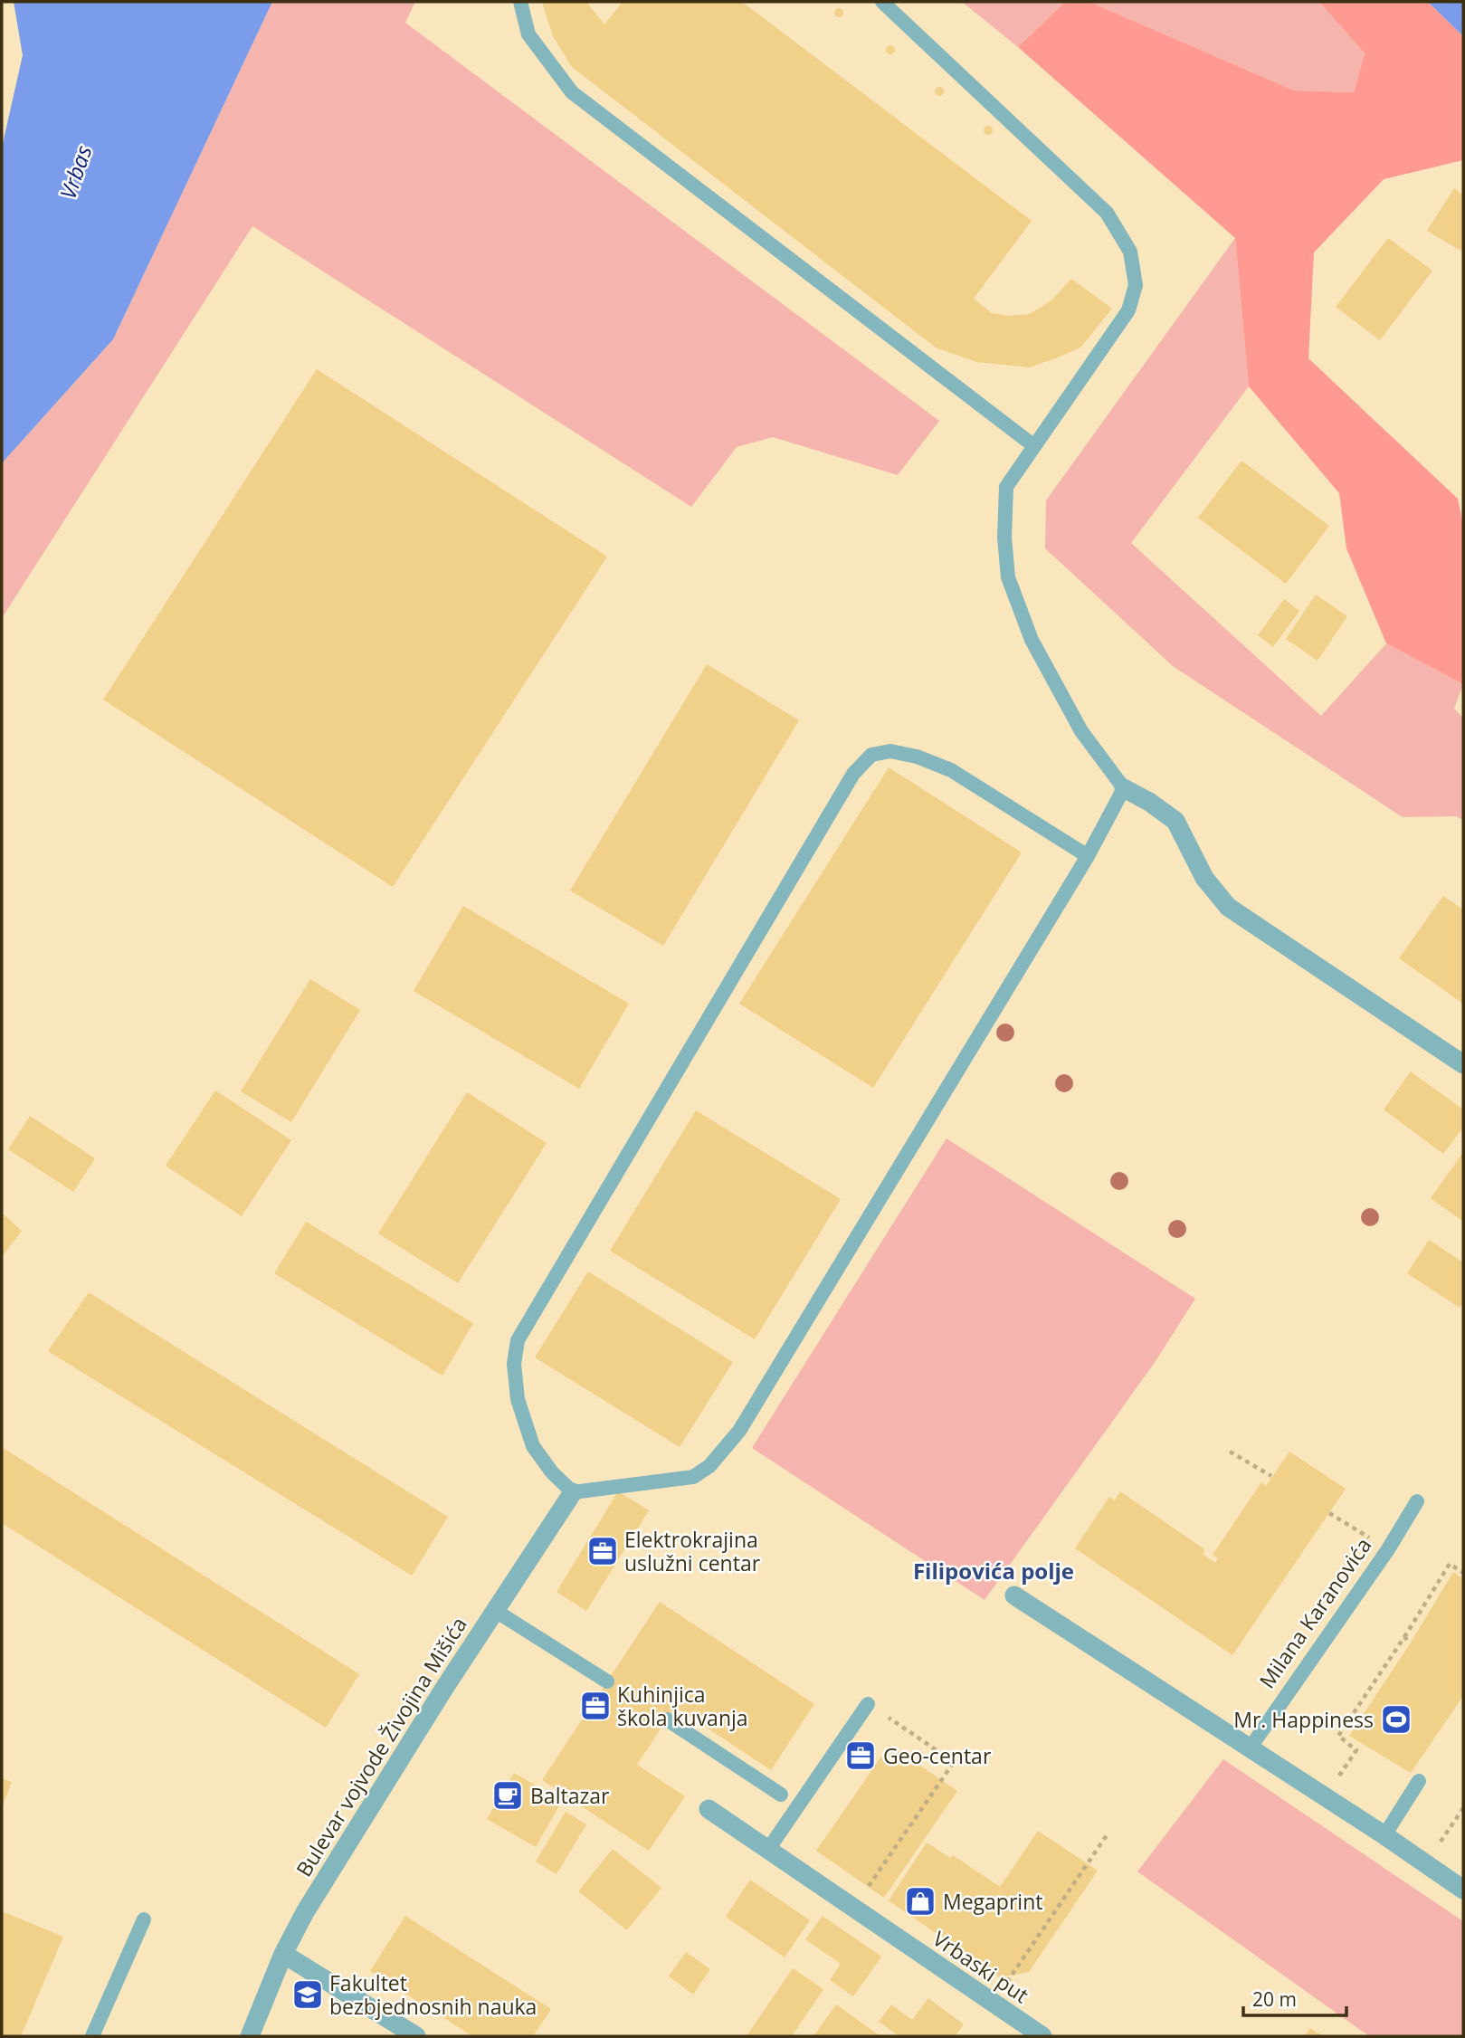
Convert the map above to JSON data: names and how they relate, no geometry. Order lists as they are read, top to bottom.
{
  "streets": {
    "street": ["Bulevar vojvode Živojina Mišića", "Vrbaski put"],
    "lane": ["Milana Karanovića"]
  },
  "districts": ["Filipovića polje"],
  "water": ["Vrbas"],
  "places": {
    "office": ["Elektrokrajina uslužni centar", "Kuhinjica škola kuvanja", "Geo-centar"],
    "sports": ["Mr. Happiness"],
    "cafe": ["Baltazar"],
    "shop": ["Megaprint"],
    "school or university": ["Fakultet bezbjednosnih nauka"]
  },
  "scale_bar": "20 m"
}
